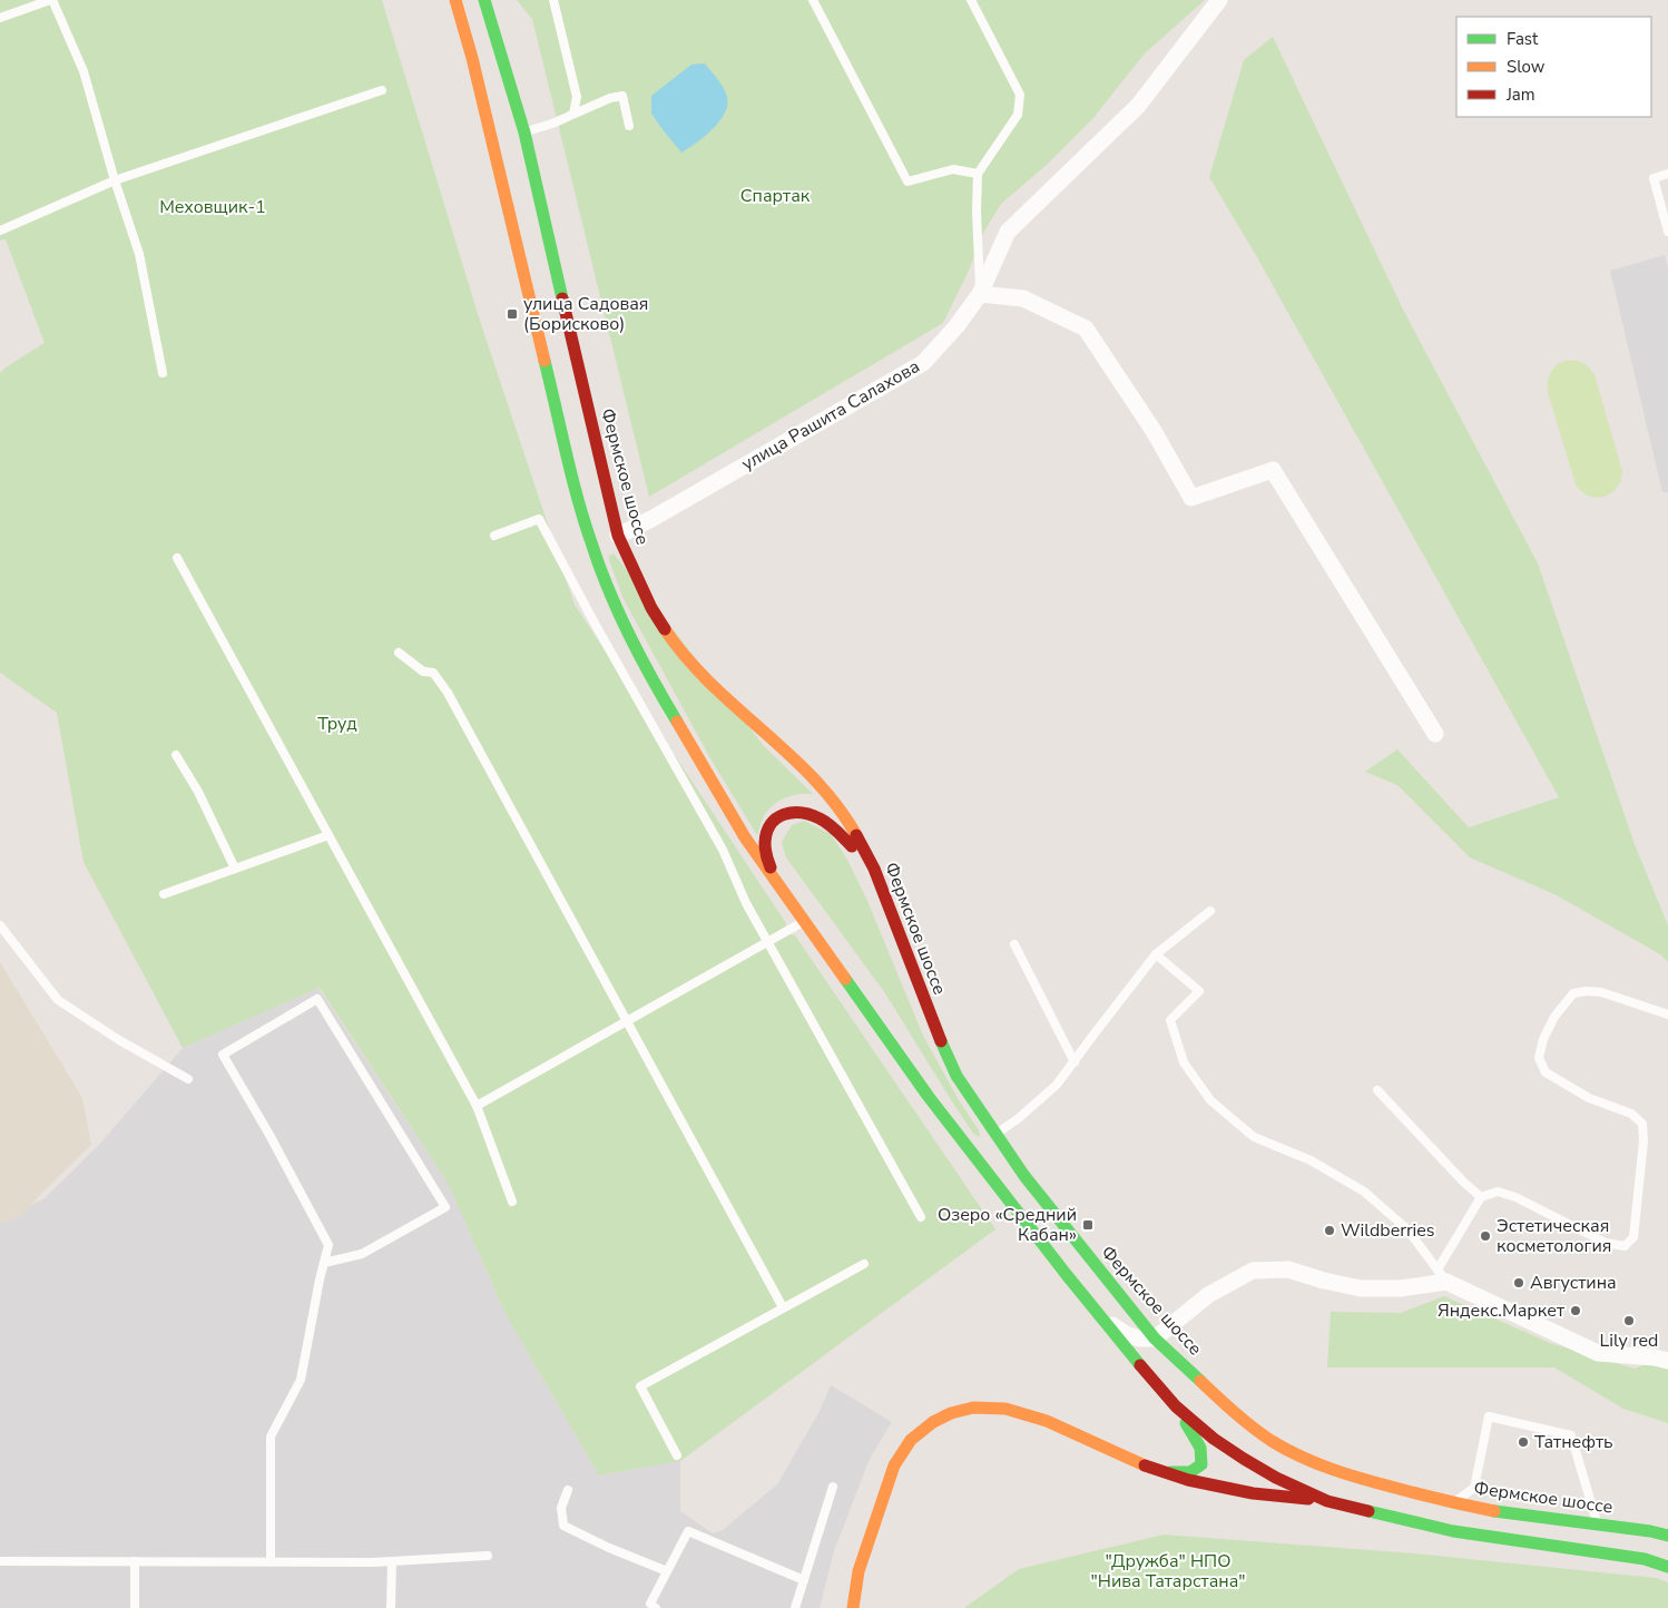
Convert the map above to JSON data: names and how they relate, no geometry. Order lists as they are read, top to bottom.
{
  "streets": {
    "main road": ["Фермское шоссе"],
    "street": ["улица Рашита Салахова"]
  },
  "crossings": [
    ["улица Рашита Салахова", "Фермское шоссе"]
  ],
  "parks": [
    "Спартак",
    "Меховщик-1",
    "Труд",
    "\"Дружба\" НПО \"Нива Татарстана\""
  ],
  "places": {
    "transit": ["улица Садовая (Борисково)", "Озеро «Средний Кабан»"],
    "other": [
      "Wildberries",
      "Эстетическая косметология",
      "Августина",
      "Яндекс.Маркет",
      "Lily red",
      "Татнефть"
    ]
  },
  "legend": ["Fast", "Slow", "Jam"]
}
